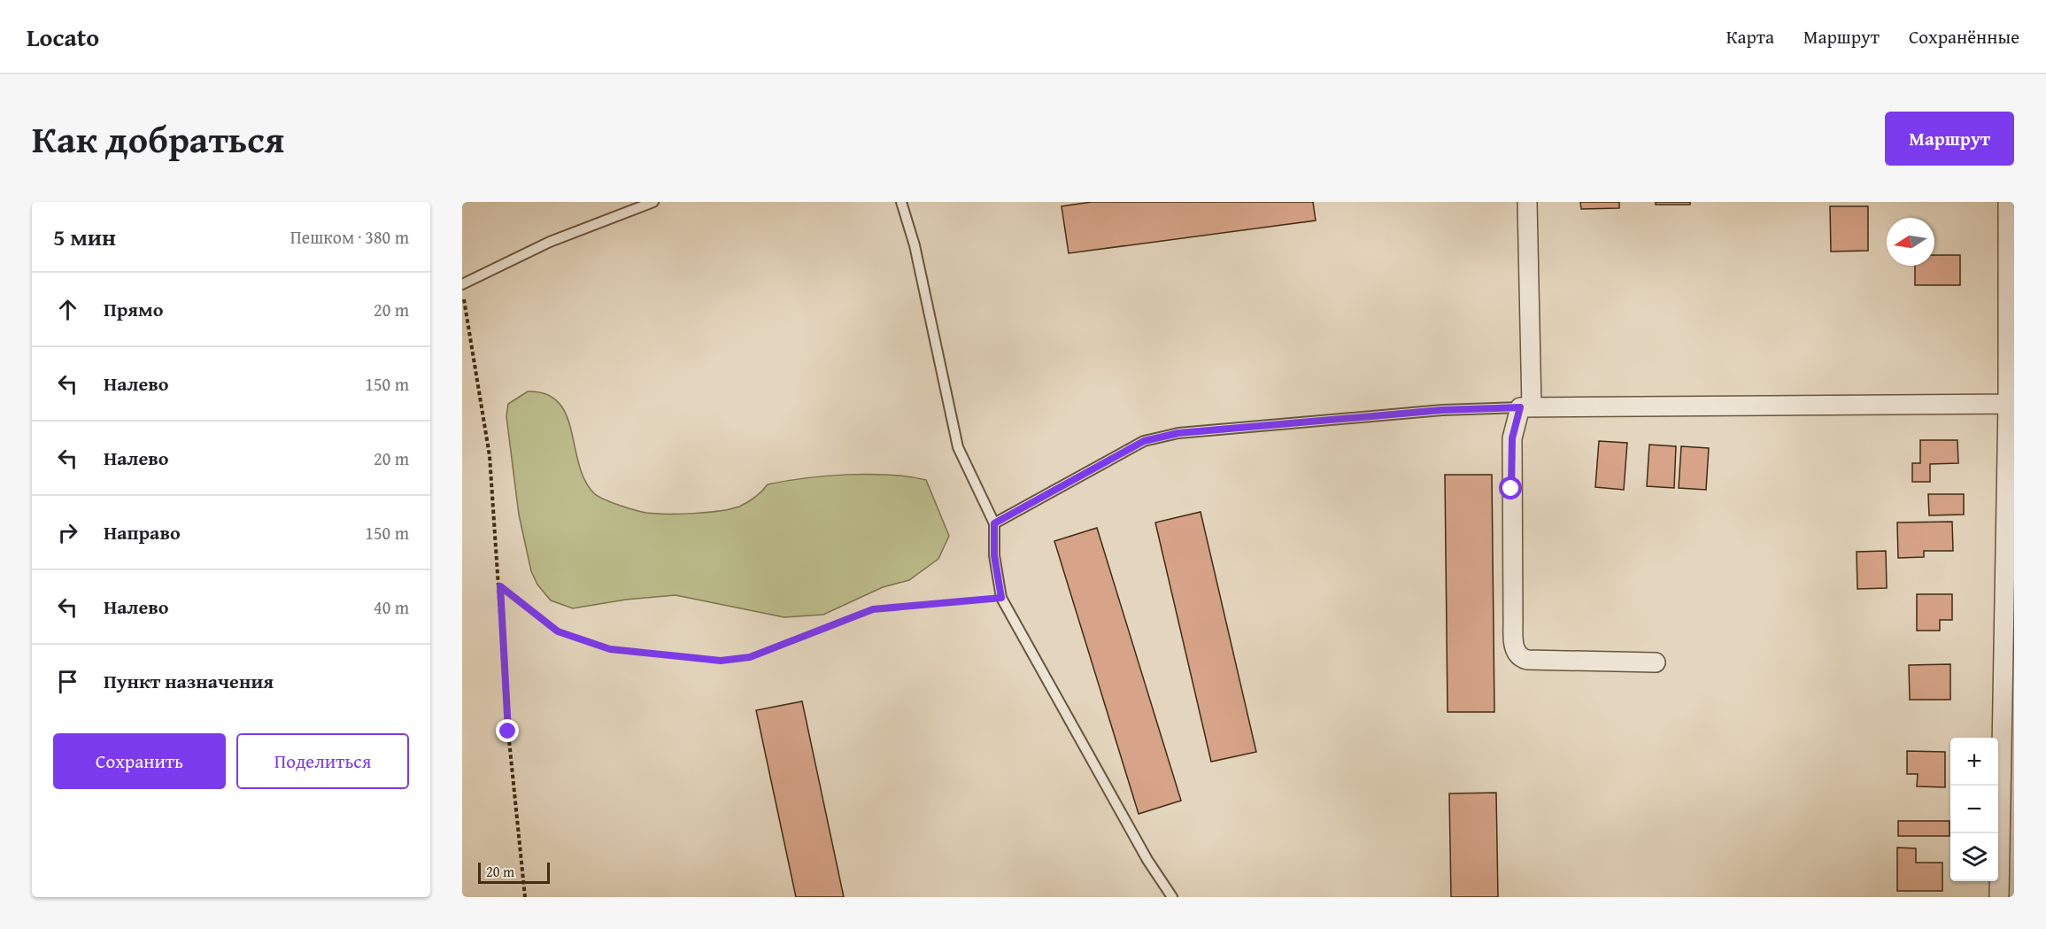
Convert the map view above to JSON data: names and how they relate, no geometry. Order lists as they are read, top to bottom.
{
  "scale_bar": "20 m",
  "north": "left",
  "page": {
    "header": "Locato",
    "nav": ["Карта", "Маршрут", "Сохранённые"],
    "title": "Как добраться",
    "buttons": [
      "Маршрут",
      ["Сохранить", "Поделиться"]
    ],
    "heading": ["5 мин", "Пешком · 380 m"],
    "list": [
      ["Прямо", "20 m"],
      ["Налево", "150 m"],
      ["Налево", "20 m"],
      ["Направо", "150 m"],
      ["Налево", "40 m"],
      "Пункт назначения"
    ],
    "map_buttons": ["+", "−"],
    "scale": "20 m"
  }
}
